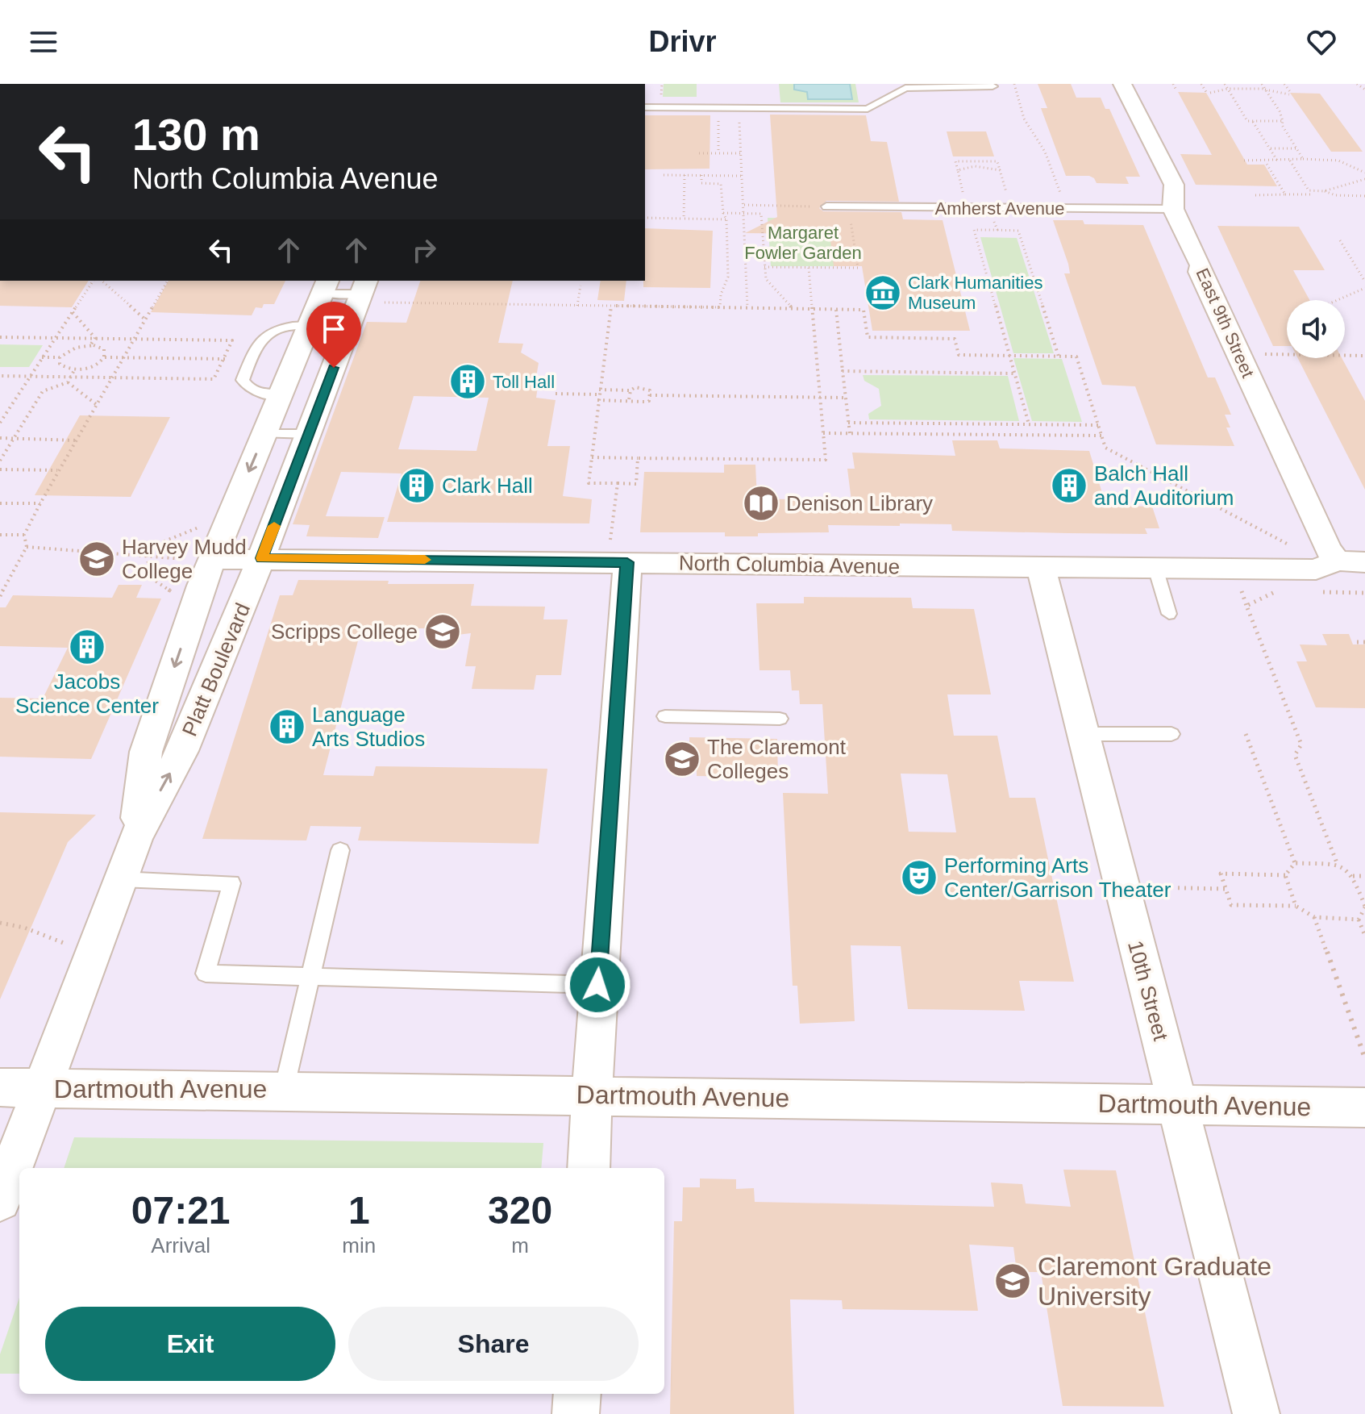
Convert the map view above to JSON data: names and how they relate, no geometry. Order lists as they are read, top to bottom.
{
  "streets": {
    "street": [
      "East 9th Street",
      "North Columbia Avenue",
      "Platt Boulevard",
      "10th Street",
      "Dartmouth Avenue"
    ],
    "lane": ["Amherst Avenue"]
  },
  "crossings": [
    ["Amherst Avenue", "East 9th Street"],
    ["East 9th Street", "North Columbia Avenue"],
    ["North Columbia Avenue", "Platt Boulevard"],
    ["North Columbia Avenue", "10th Street"],
    ["Platt Boulevard", "Dartmouth Avenue"],
    ["10th Street", "Dartmouth Avenue"]
  ],
  "parks": ["Margaret Fowler Garden"],
  "places": {
    "museum": ["Clark Humanities Museum"],
    "building": [
      "Toll Hall",
      "Clark Hall",
      "Balch Hall and Auditorium",
      "Jacobs Science Center",
      "Language Arts Studios"
    ],
    "library": ["Denison Library"],
    "school or university": [
      "Harvey Mudd College",
      "Scripps College",
      "The Claremont Colleges",
      "Claremont Graduate University"
    ],
    "theatre": ["Performing Arts Center/Garrison Theater"]
  },
  "page": {
    "header": "Drivr",
    "turn": ["130 m", "North Columbia Avenue"],
    "eta": [
      "07:21",
      "Arrival",
      "1",
      "min",
      "320",
      "m"
    ],
    "buttons": ["Exit", "Share"]
  }
}
